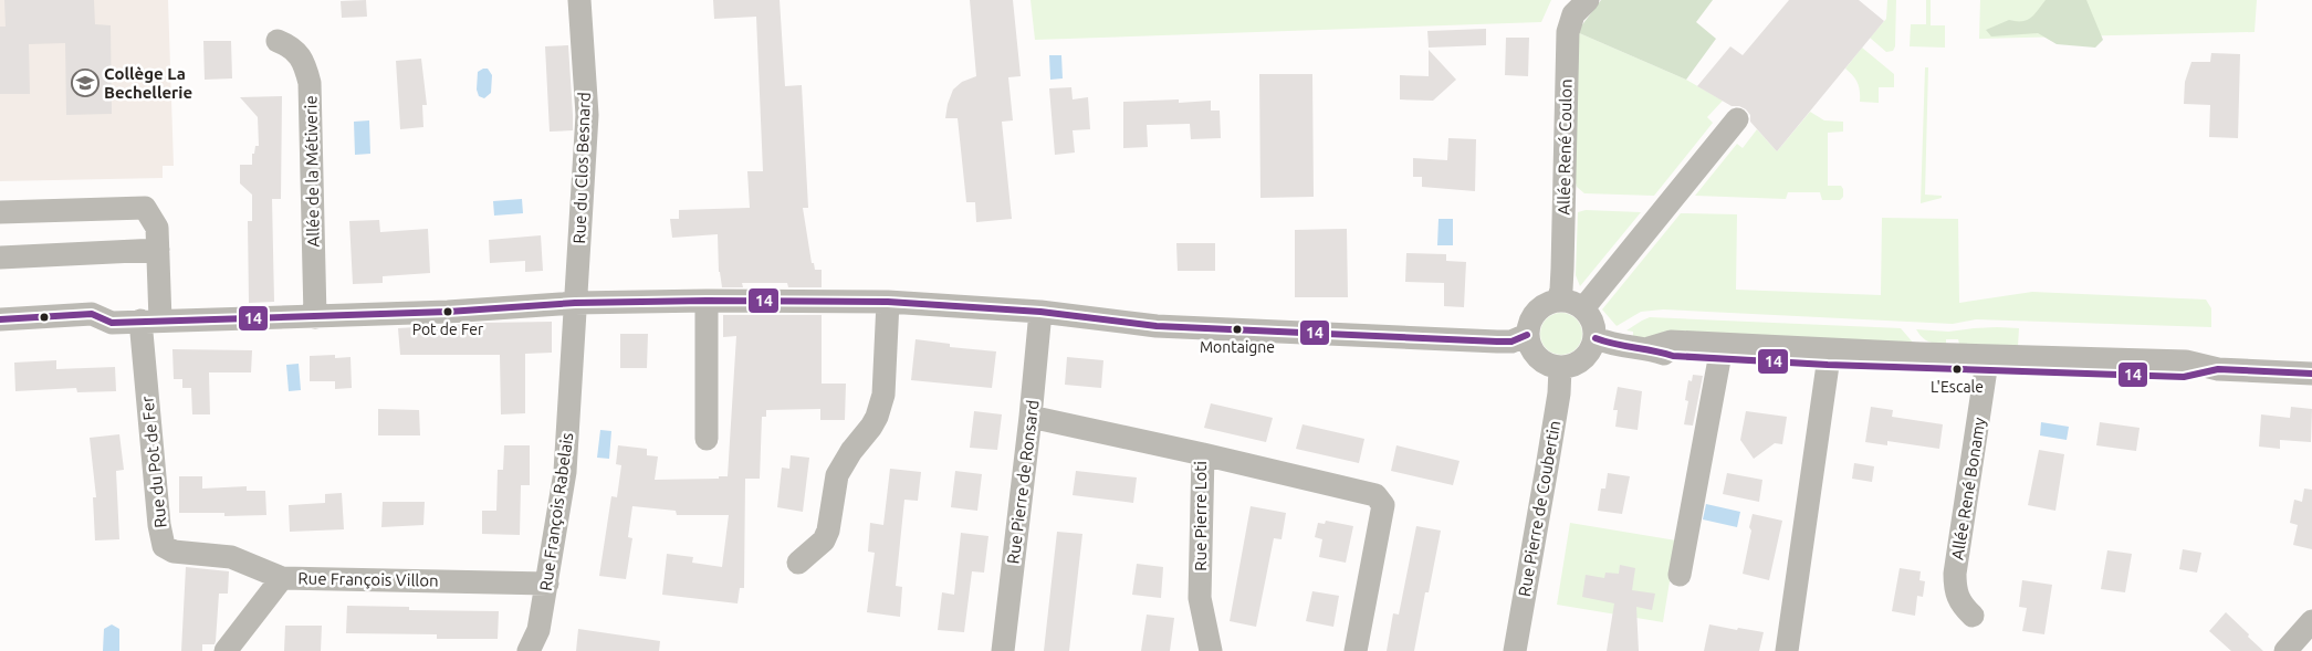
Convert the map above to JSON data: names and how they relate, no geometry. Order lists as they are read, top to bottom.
{
  "streets": {
    "street": [
      "Allée René Coulon",
      "Rue du Clos Besnard",
      "Allée de la Métiverie",
      "Rue du Pot de Fer",
      "Rue Pierre de Ronsard",
      "Allée René Bonamy",
      "Rue Pierre de Coubertin",
      "Rue François Rabelais",
      "Rue Pierre Loti",
      "Rue François Villon"
    ]
  },
  "crossings": [
    ["Allée René Coulon", "Rue Pierre de Coubertin"],
    ["Rue du Clos Besnard", "Rue François Rabelais"],
    ["Rue du Pot de Fer", "Rue François Villon"],
    ["Rue Pierre de Ronsard", "Rue Pierre Loti"],
    ["Rue François Rabelais", "Rue François Villon"]
  ],
  "places": {
    "school or university": ["Collège La Bechellerie"],
    "other": ["Pot de Fer", "Montaigne", "L'Escale"]
  },
  "lines": ["transit line 14"]
}
